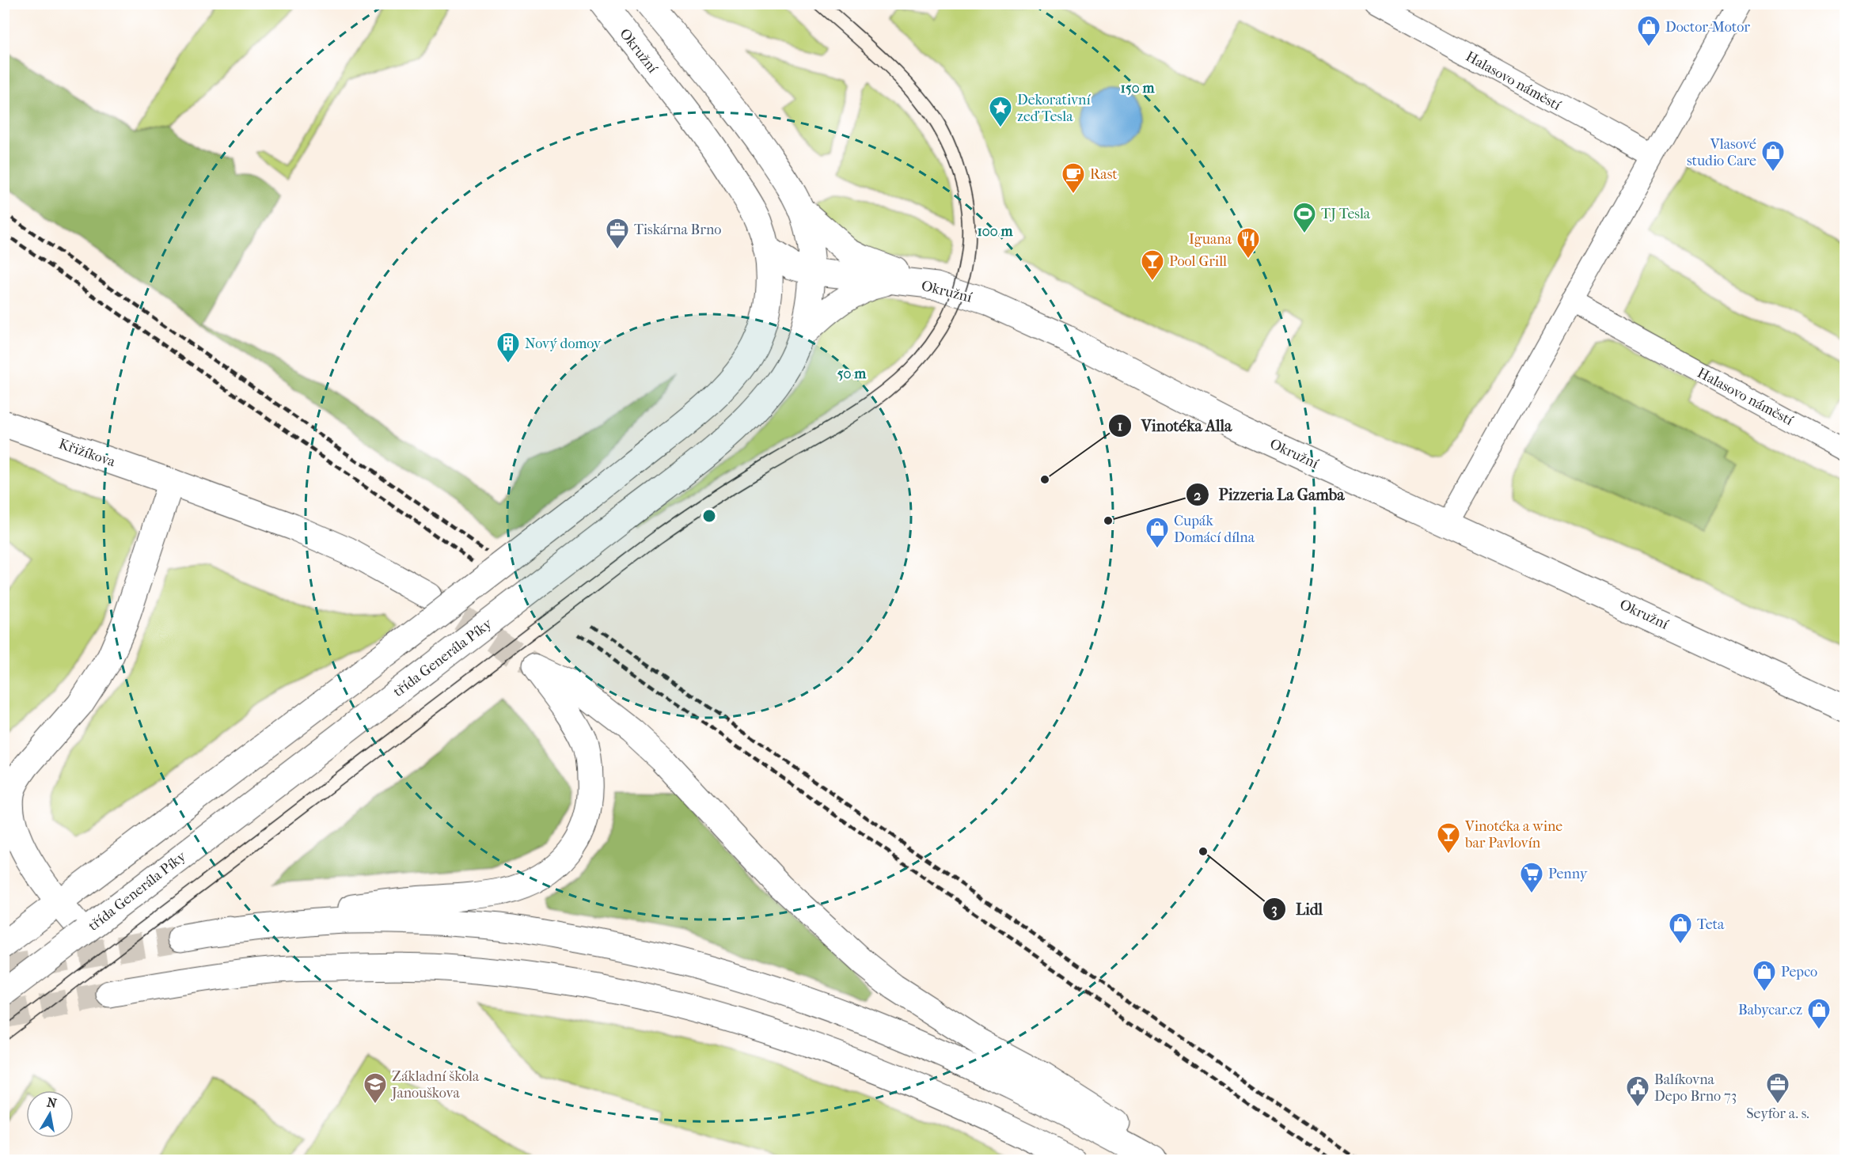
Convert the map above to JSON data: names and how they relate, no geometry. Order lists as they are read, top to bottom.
{
  "streets": {
    "main road": ["Okružní", "Křižíkova", "třída Generála Píky"],
    "street": ["Halasovo náměstí"]
  },
  "crossings": [
    ["Okružní", "třída Generála Píky"]
  ],
  "places": {
    "shop": [
      "Doctor-Motor",
      "Vlasové studio Care",
      "Cupák Domácí dílna",
      "Teta",
      "Pepco",
      "Babycar.cz"
    ],
    "place": ["Dekorativní zeď Tesla"],
    "cafe": ["Rast"],
    "sports": ["TJ Tesla"],
    "office": ["Tiskárna Brno", "Seyfor a. s."],
    "restaurant": ["Iguana"],
    "bar": ["Pool Grill", "Vinotéka a wine bar Pavlovín"],
    "building": ["Nový domov"],
    "other": ["Vinotéka Alla", "Pizzeria La Gamba", "Lidl"],
    "supermarket": ["Penny"],
    "school or university": ["Základní škola Janouškova"],
    "public building": ["Balíkovna Depo Brno 73"]
  },
  "north": "top",
  "rings": ["150 m", "100 m", "50 m"]
}
